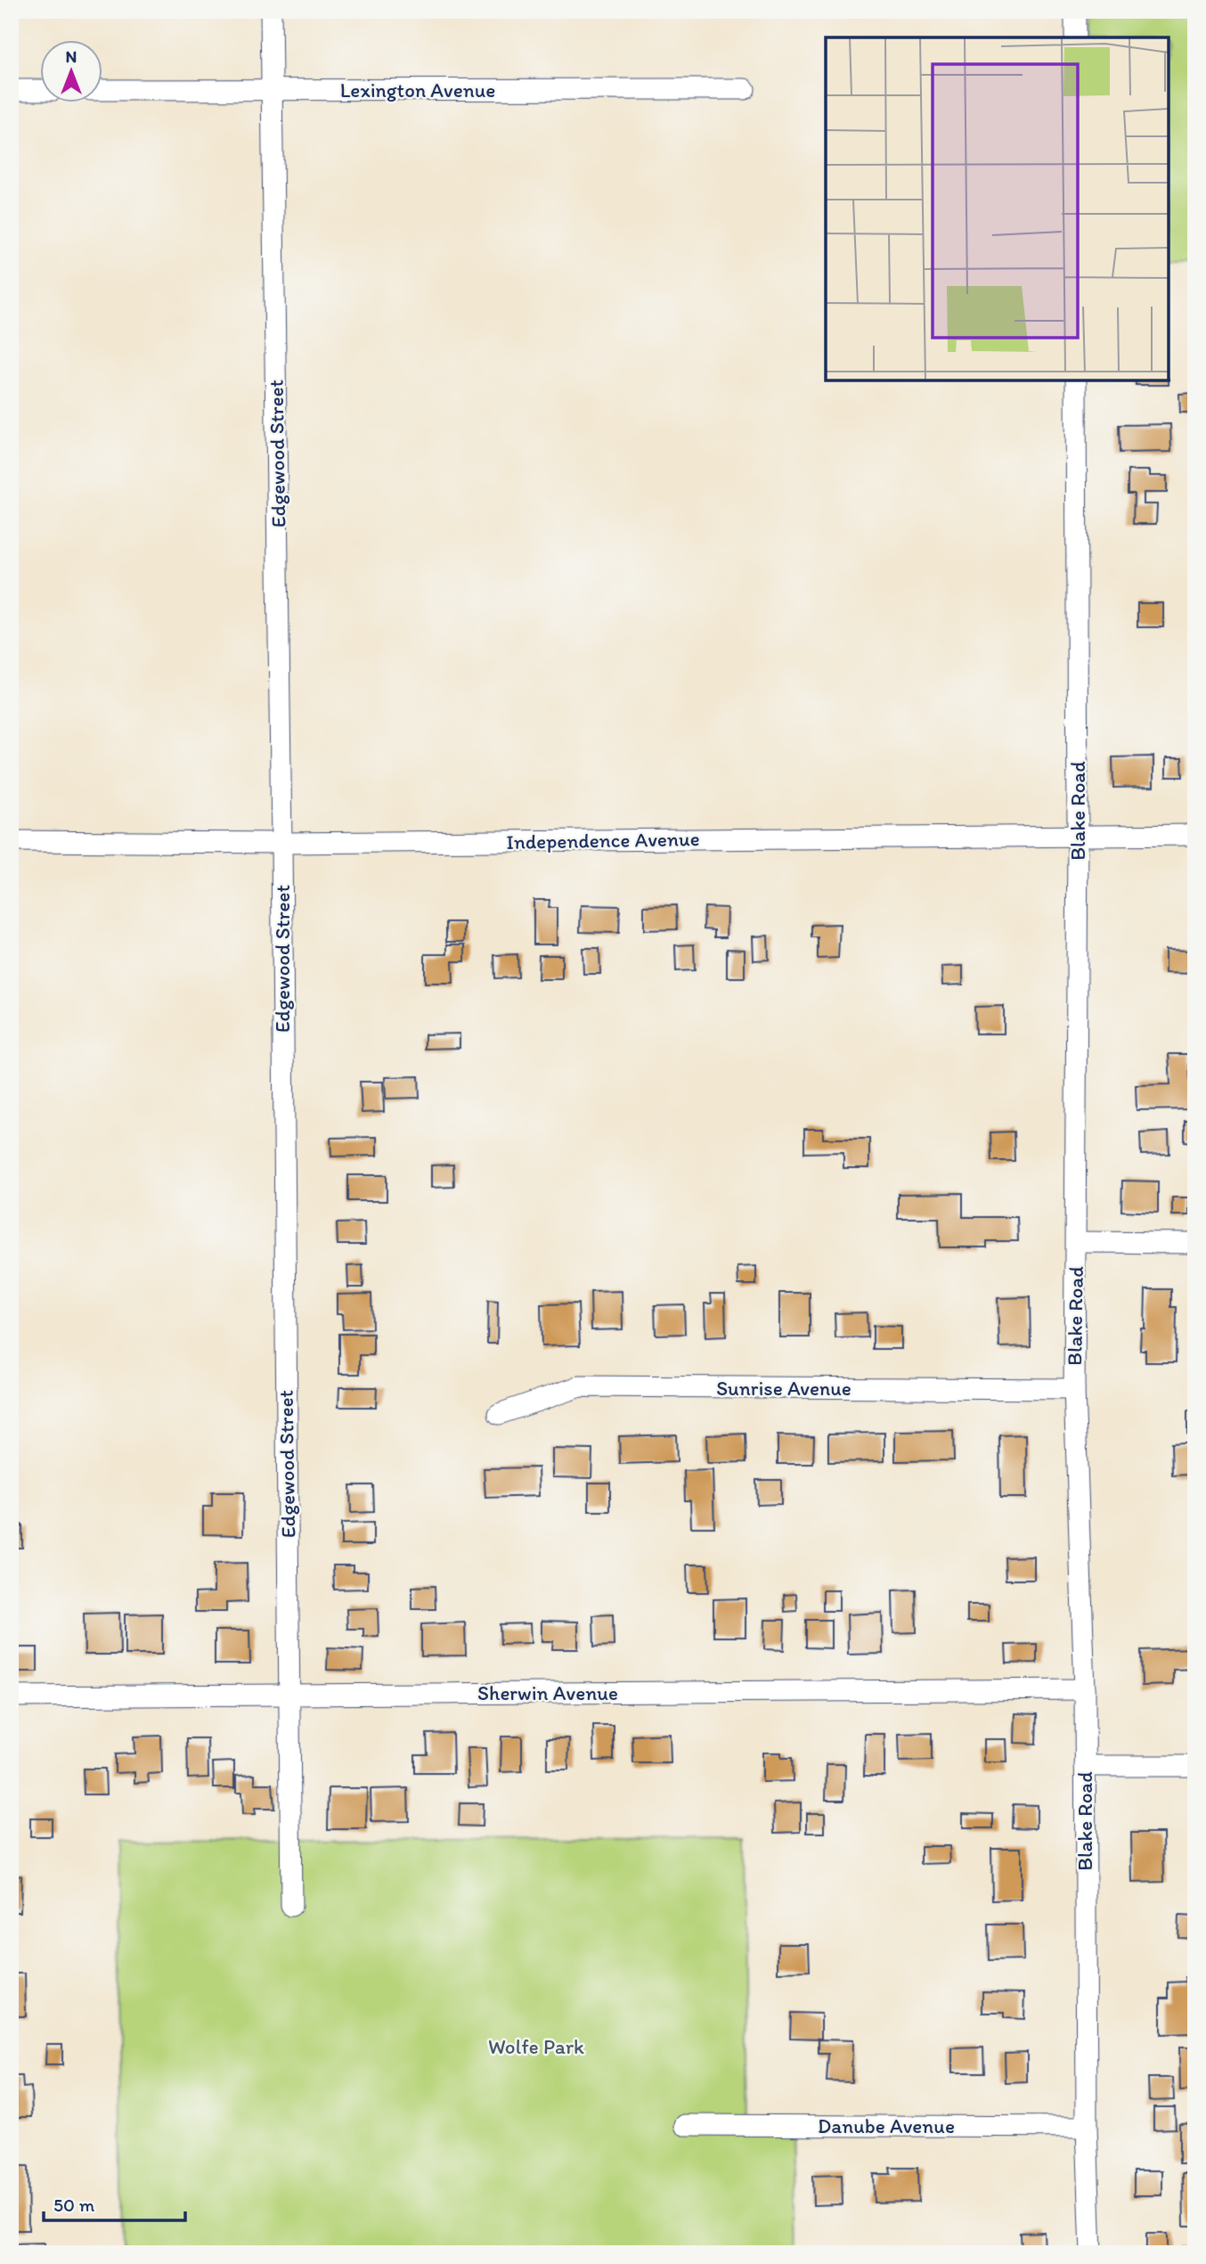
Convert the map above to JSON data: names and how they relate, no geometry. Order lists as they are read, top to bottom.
{
  "streets": {
    "street": [
      "Lexington Avenue",
      "Edgewood Street",
      "Blake Road",
      "Independence Avenue",
      "Sunrise Avenue",
      "Sherwin Avenue",
      "Danube Avenue"
    ]
  },
  "crossings": [
    ["Lexington Avenue", "Edgewood Street"],
    ["Edgewood Street", "Independence Avenue"],
    ["Edgewood Street", "Sherwin Avenue"],
    ["Blake Road", "Independence Avenue"],
    ["Blake Road", "Sunrise Avenue"],
    ["Blake Road", "Sherwin Avenue"],
    ["Blake Road", "Danube Avenue"]
  ],
  "parks": ["Wolfe Park"],
  "scale_bar": "50 m",
  "north": "top"
}
